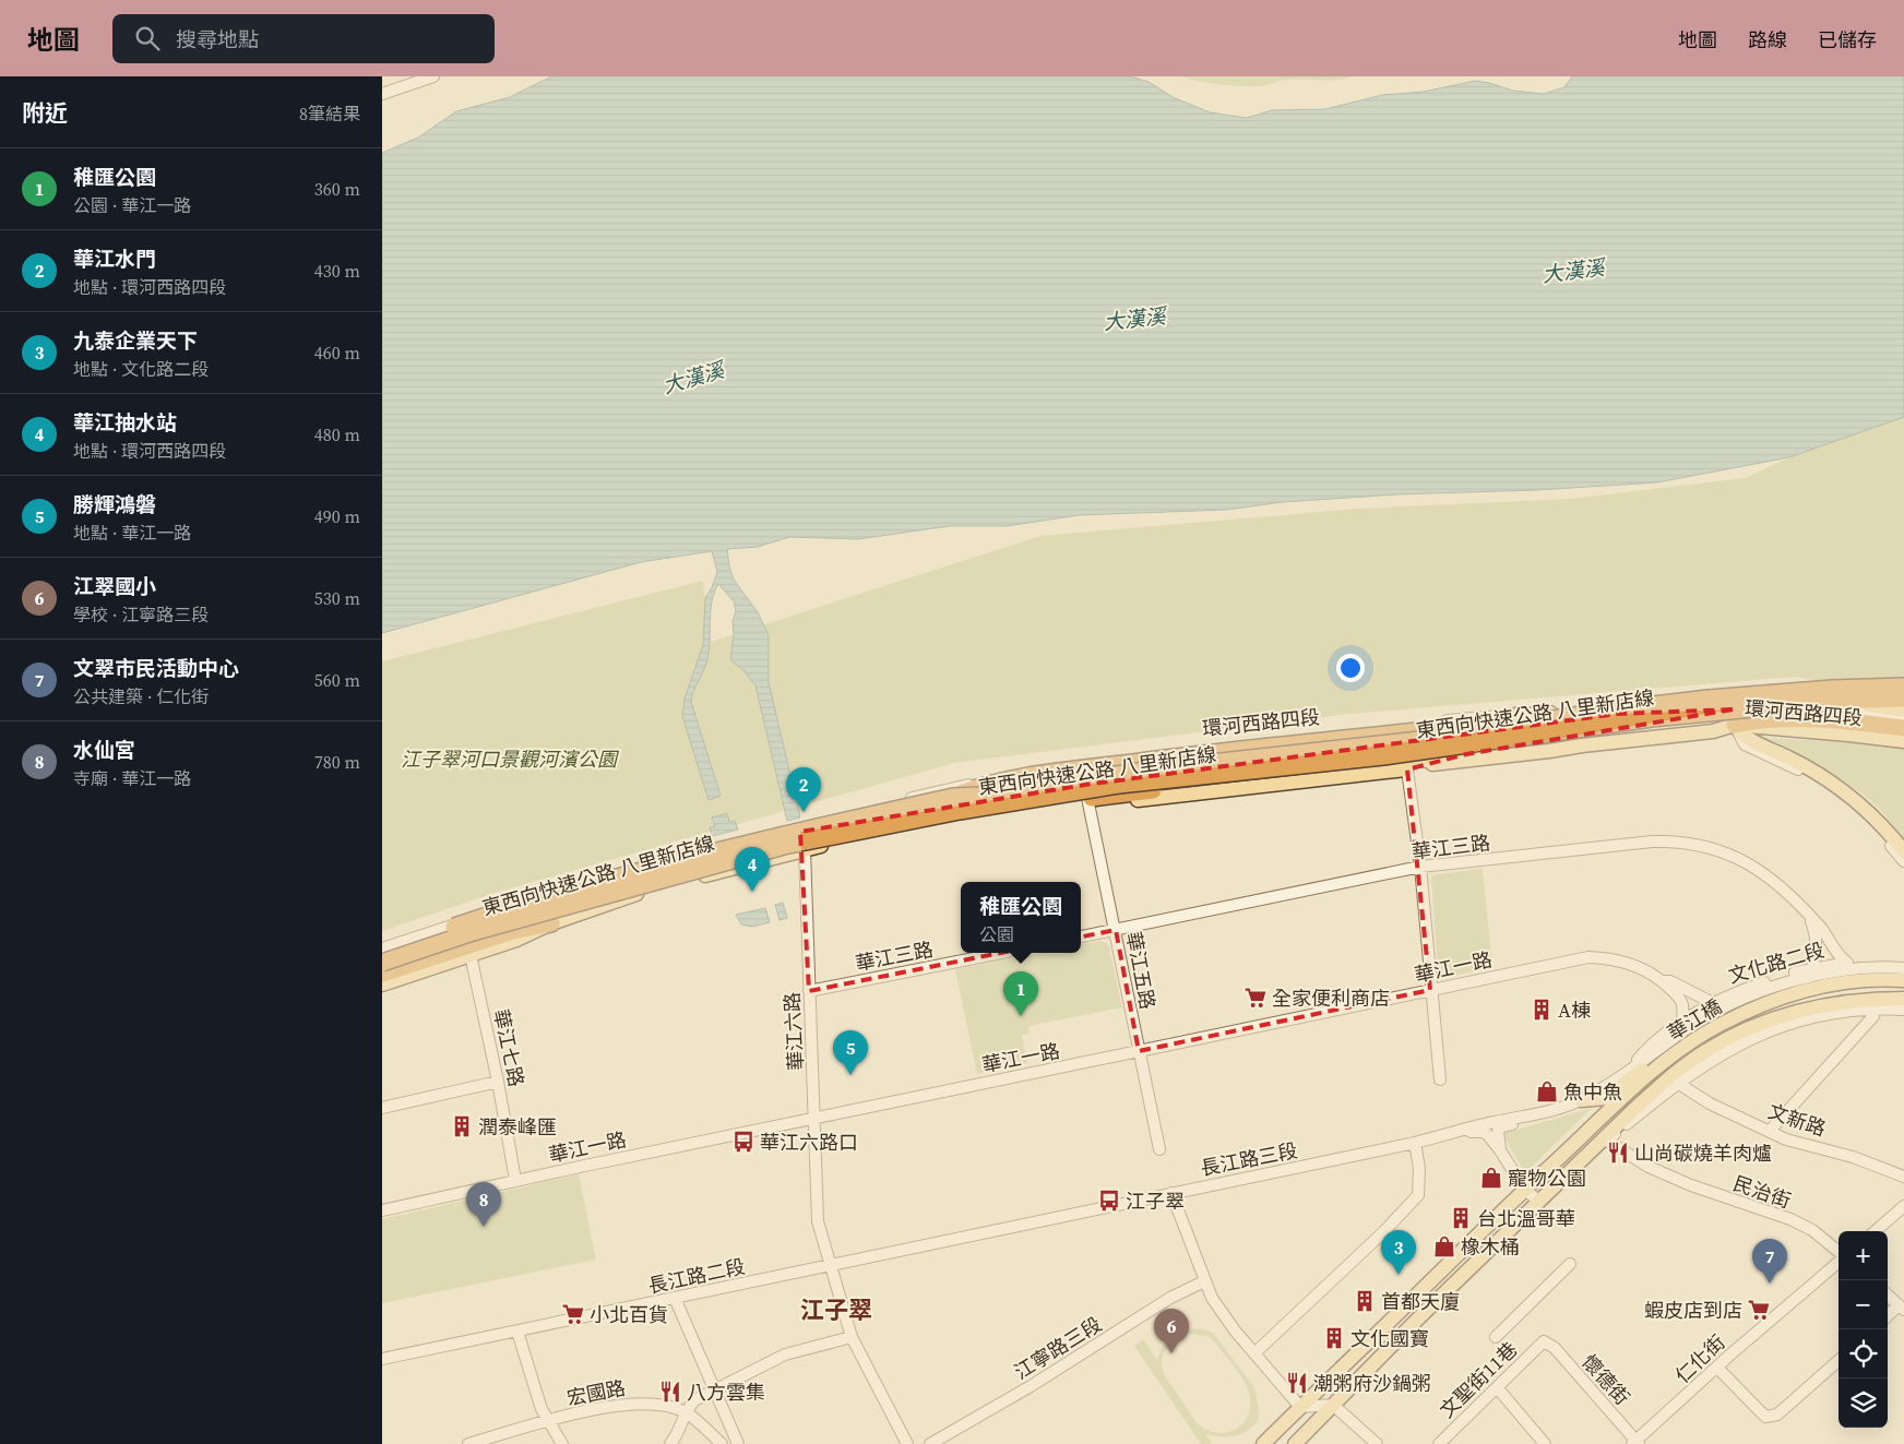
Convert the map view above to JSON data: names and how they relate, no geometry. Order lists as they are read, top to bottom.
{
  "streets": {
    "highway": ["東西向快速公路 八里新店線"],
    "main road": ["環河西路四段", "華江橋"],
    "street": [
      "華江三路",
      "文化路二段",
      "華江一路",
      "華江五路",
      "華江六路",
      "華江七路",
      "文新路",
      "長江路三段",
      "民治街",
      "長江路二段",
      "江寧路三段",
      "仁化街",
      "文聖街11巷",
      "懷德街",
      "宏國路"
    ]
  },
  "crossings": [
    ["環河西路四段", "東西向快速公路 八里新店線"],
    ["環河西路四段", "華江五路"],
    ["環河西路四段", "華江六路"],
    ["華江三路", "文化路二段"],
    ["華江三路", "華江五路"],
    ["華江三路", "華江六路"],
    ["文化路二段", "華江一路"],
    ["文化路二段", "長江路三段"],
    ["華江一路", "華江五路"],
    ["華江一路", "華江六路"],
    ["華江一路", "華江七路"],
    ["華江六路", "長江路二段"],
    ["長江路三段", "長江路二段"],
    ["仁化街", "懷德街"],
    ["文聖街11巷", "懷德街"]
  ],
  "districts": ["江子翠"],
  "water": ["大漢溪"],
  "parks": ["江子翠河口景觀河濱公園"],
  "places": {
    "supermarket": ["全家便利商店", "蝦皮店到店", "小北百貨"],
    "building": [
      "A棟",
      "潤泰峰匯",
      "台北溫哥華",
      "首都天廈",
      "文化國寶"
    ],
    "shop": ["魚中魚", "寵物公園", "橡木桶"],
    "bus stop": ["華江六路口", "江子翠"],
    "restaurant": ["山尚碳燒羊肉爐", "潮粥府沙鍋粥", "八方雲集"]
  },
  "page": {
    "header": "地圖",
    "search": "搜尋地點",
    "nav": ["地圖", "路線", "已儲存"],
    "heading": ["附近", "8筆結果"],
    "list": [
      {
        "mark": "1",
        "name": "稚匯公園",
        "note": "公園 · 華江一路",
        "value": "360 m"
      },
      {
        "mark": "2",
        "name": "華江水門",
        "note": "地點 · 環河西路四段",
        "value": "430 m"
      },
      {
        "mark": "3",
        "name": "九泰企業天下",
        "note": "地點 · 文化路二段",
        "value": "460 m"
      },
      {
        "mark": "4",
        "name": "華江抽水站",
        "note": "地點 · 環河西路四段",
        "value": "480 m"
      },
      {
        "mark": "5",
        "name": "勝輝鴻磐",
        "note": "地點 · 華江一路",
        "value": "490 m"
      },
      {
        "mark": "6",
        "name": "江翠國小",
        "note": "學校 · 江寧路三段",
        "value": "530 m"
      },
      {
        "mark": "7",
        "name": "文翠市民活動中心",
        "note": "公共建築 · 仁化街",
        "value": "560 m"
      },
      {
        "mark": "8",
        "name": "水仙宮",
        "note": "寺廟 · 華江一路",
        "value": "780 m"
      }
    ],
    "pins": [
      "2",
      "4",
      "1",
      "5",
      "8",
      "3",
      "7",
      "6"
    ],
    "popup": ["稚匯公園", "公園"],
    "map_buttons": ["+", "−"]
  }
}
